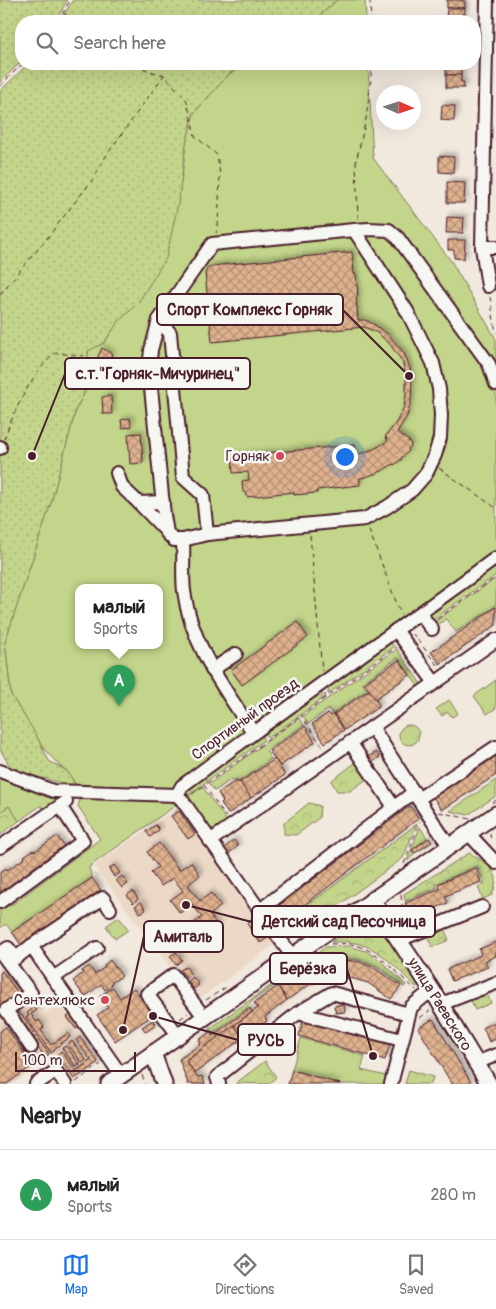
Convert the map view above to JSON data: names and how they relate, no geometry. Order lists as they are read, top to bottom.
{
  "streets": {
    "main road": ["улица Раевского"],
    "street": ["Спортивный проезд"]
  },
  "places": [
    "Спорт Комплекс Горняк",
    "с.т.\"Горняк-Мичуринец\"",
    "Горняк",
    "Детский сад Песочница",
    "Сантехлюкс",
    "РУСЬ",
    "Амиталь",
    "Берёзка"
  ],
  "scale_bar": "100 m",
  "north": "right",
  "page": {
    "search": "Search here",
    "popup": ["малый", "Sports"],
    "pins": "A",
    "scale": "100 m",
    "heading": "Nearby",
    "list": [
      {
        "mark": "A",
        "name": "малый",
        "note": "Sports",
        "value": "280 m"
      }
    ],
    "nav": ["Map", "Directions", "Saved"]
  }
}
